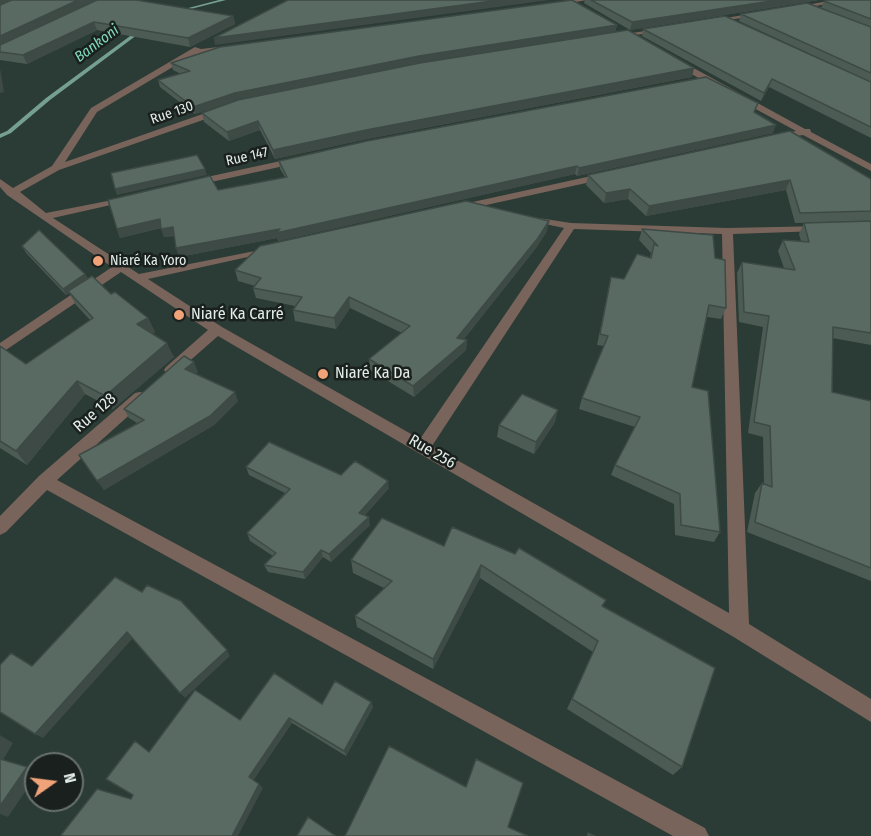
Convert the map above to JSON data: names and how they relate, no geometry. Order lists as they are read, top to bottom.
{
  "streets": {
    "street": [
      "Rue 130",
      "Rue 147",
      "Rue 128",
      "Rue 256"
    ]
  },
  "crossings": [
    ["Rue 130", "Rue 256"],
    ["Rue 128", "Rue 256"]
  ],
  "water": ["Bankoni"],
  "places": ["Niaré Ka Yoro", "Niaré Ka Carré", "Niaré Ka Da"],
  "north": "right"
}
